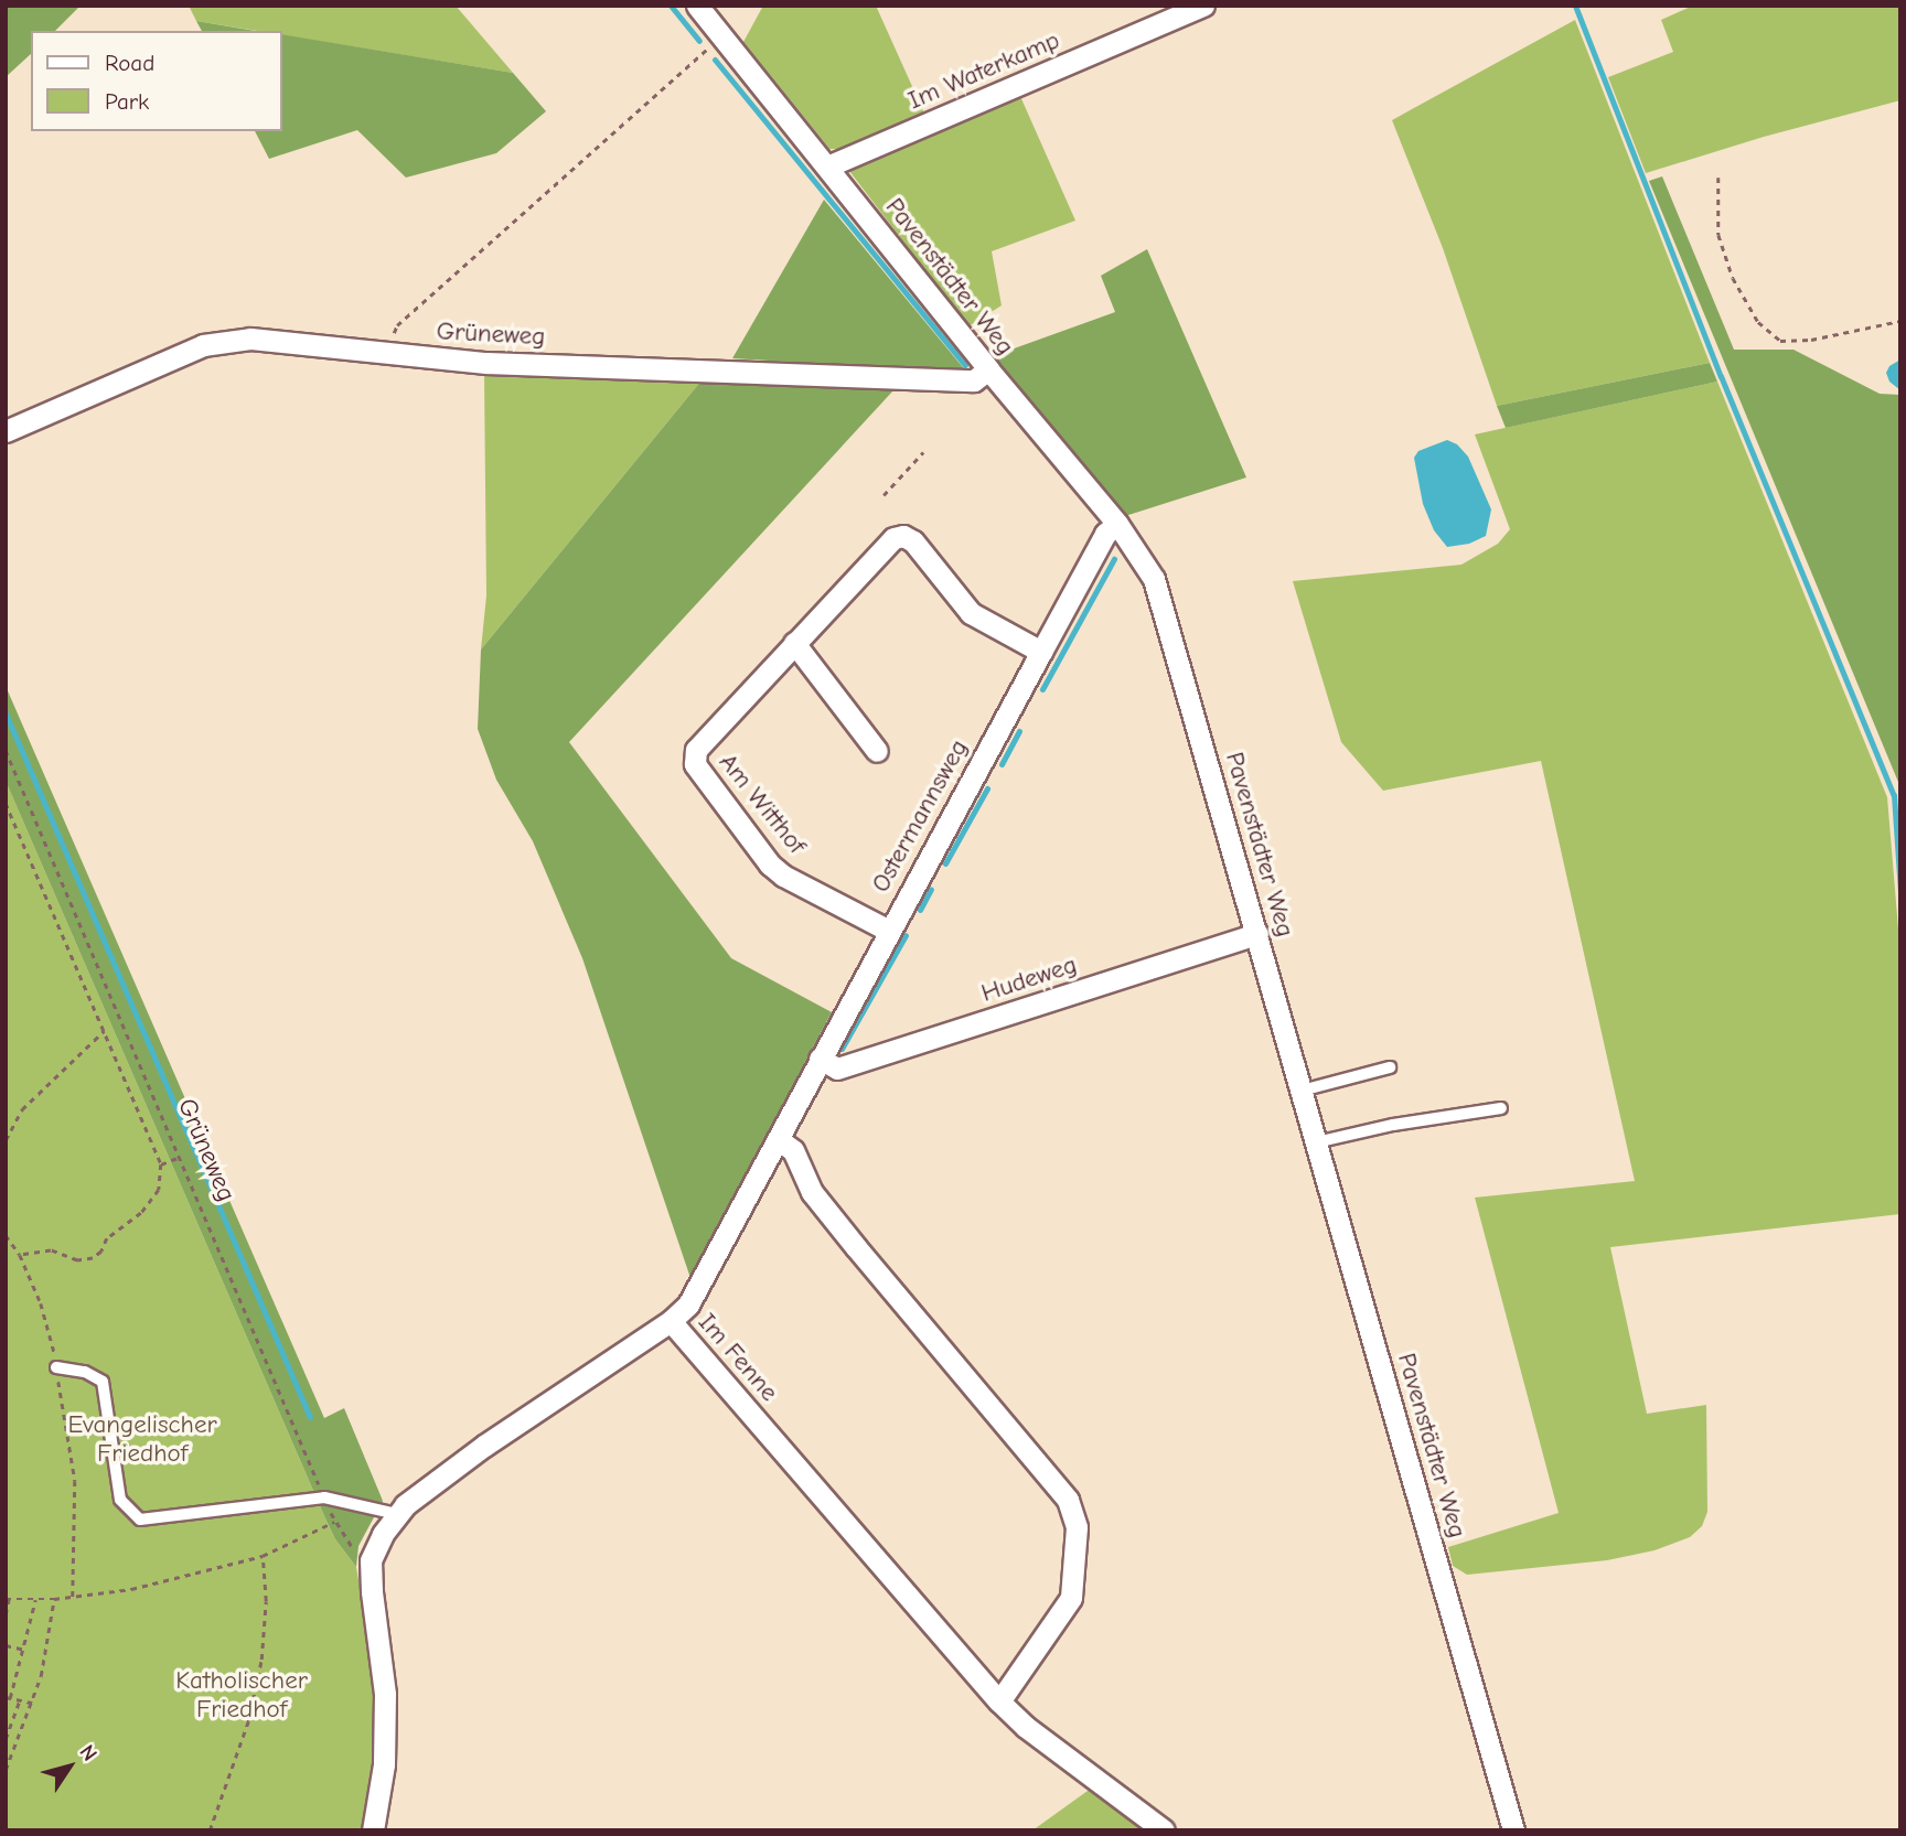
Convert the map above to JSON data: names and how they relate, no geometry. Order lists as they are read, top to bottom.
{
  "streets": {
    "street": [
      "Im Waterkamp",
      "Pavenstädter Weg",
      "Grüneweg",
      "Am Witthof",
      "Ostermannsweg",
      "Hudeweg",
      "Im Fenne"
    ]
  },
  "crossings": [
    ["Im Waterkamp", "Pavenstädter Weg"],
    ["Pavenstädter Weg", "Grüneweg"],
    ["Pavenstädter Weg", "Ostermannsweg"],
    ["Pavenstädter Weg", "Hudeweg"],
    ["Grüneweg", "Im Fenne"],
    ["Am Witthof", "Ostermannsweg"],
    ["Ostermannsweg", "Hudeweg"],
    ["Ostermannsweg", "Im Fenne"]
  ],
  "parks": ["Evangelischer Friedhof", "Katholischer Friedhof"],
  "legend": ["Road", "Park"],
  "north": "top right"
}
